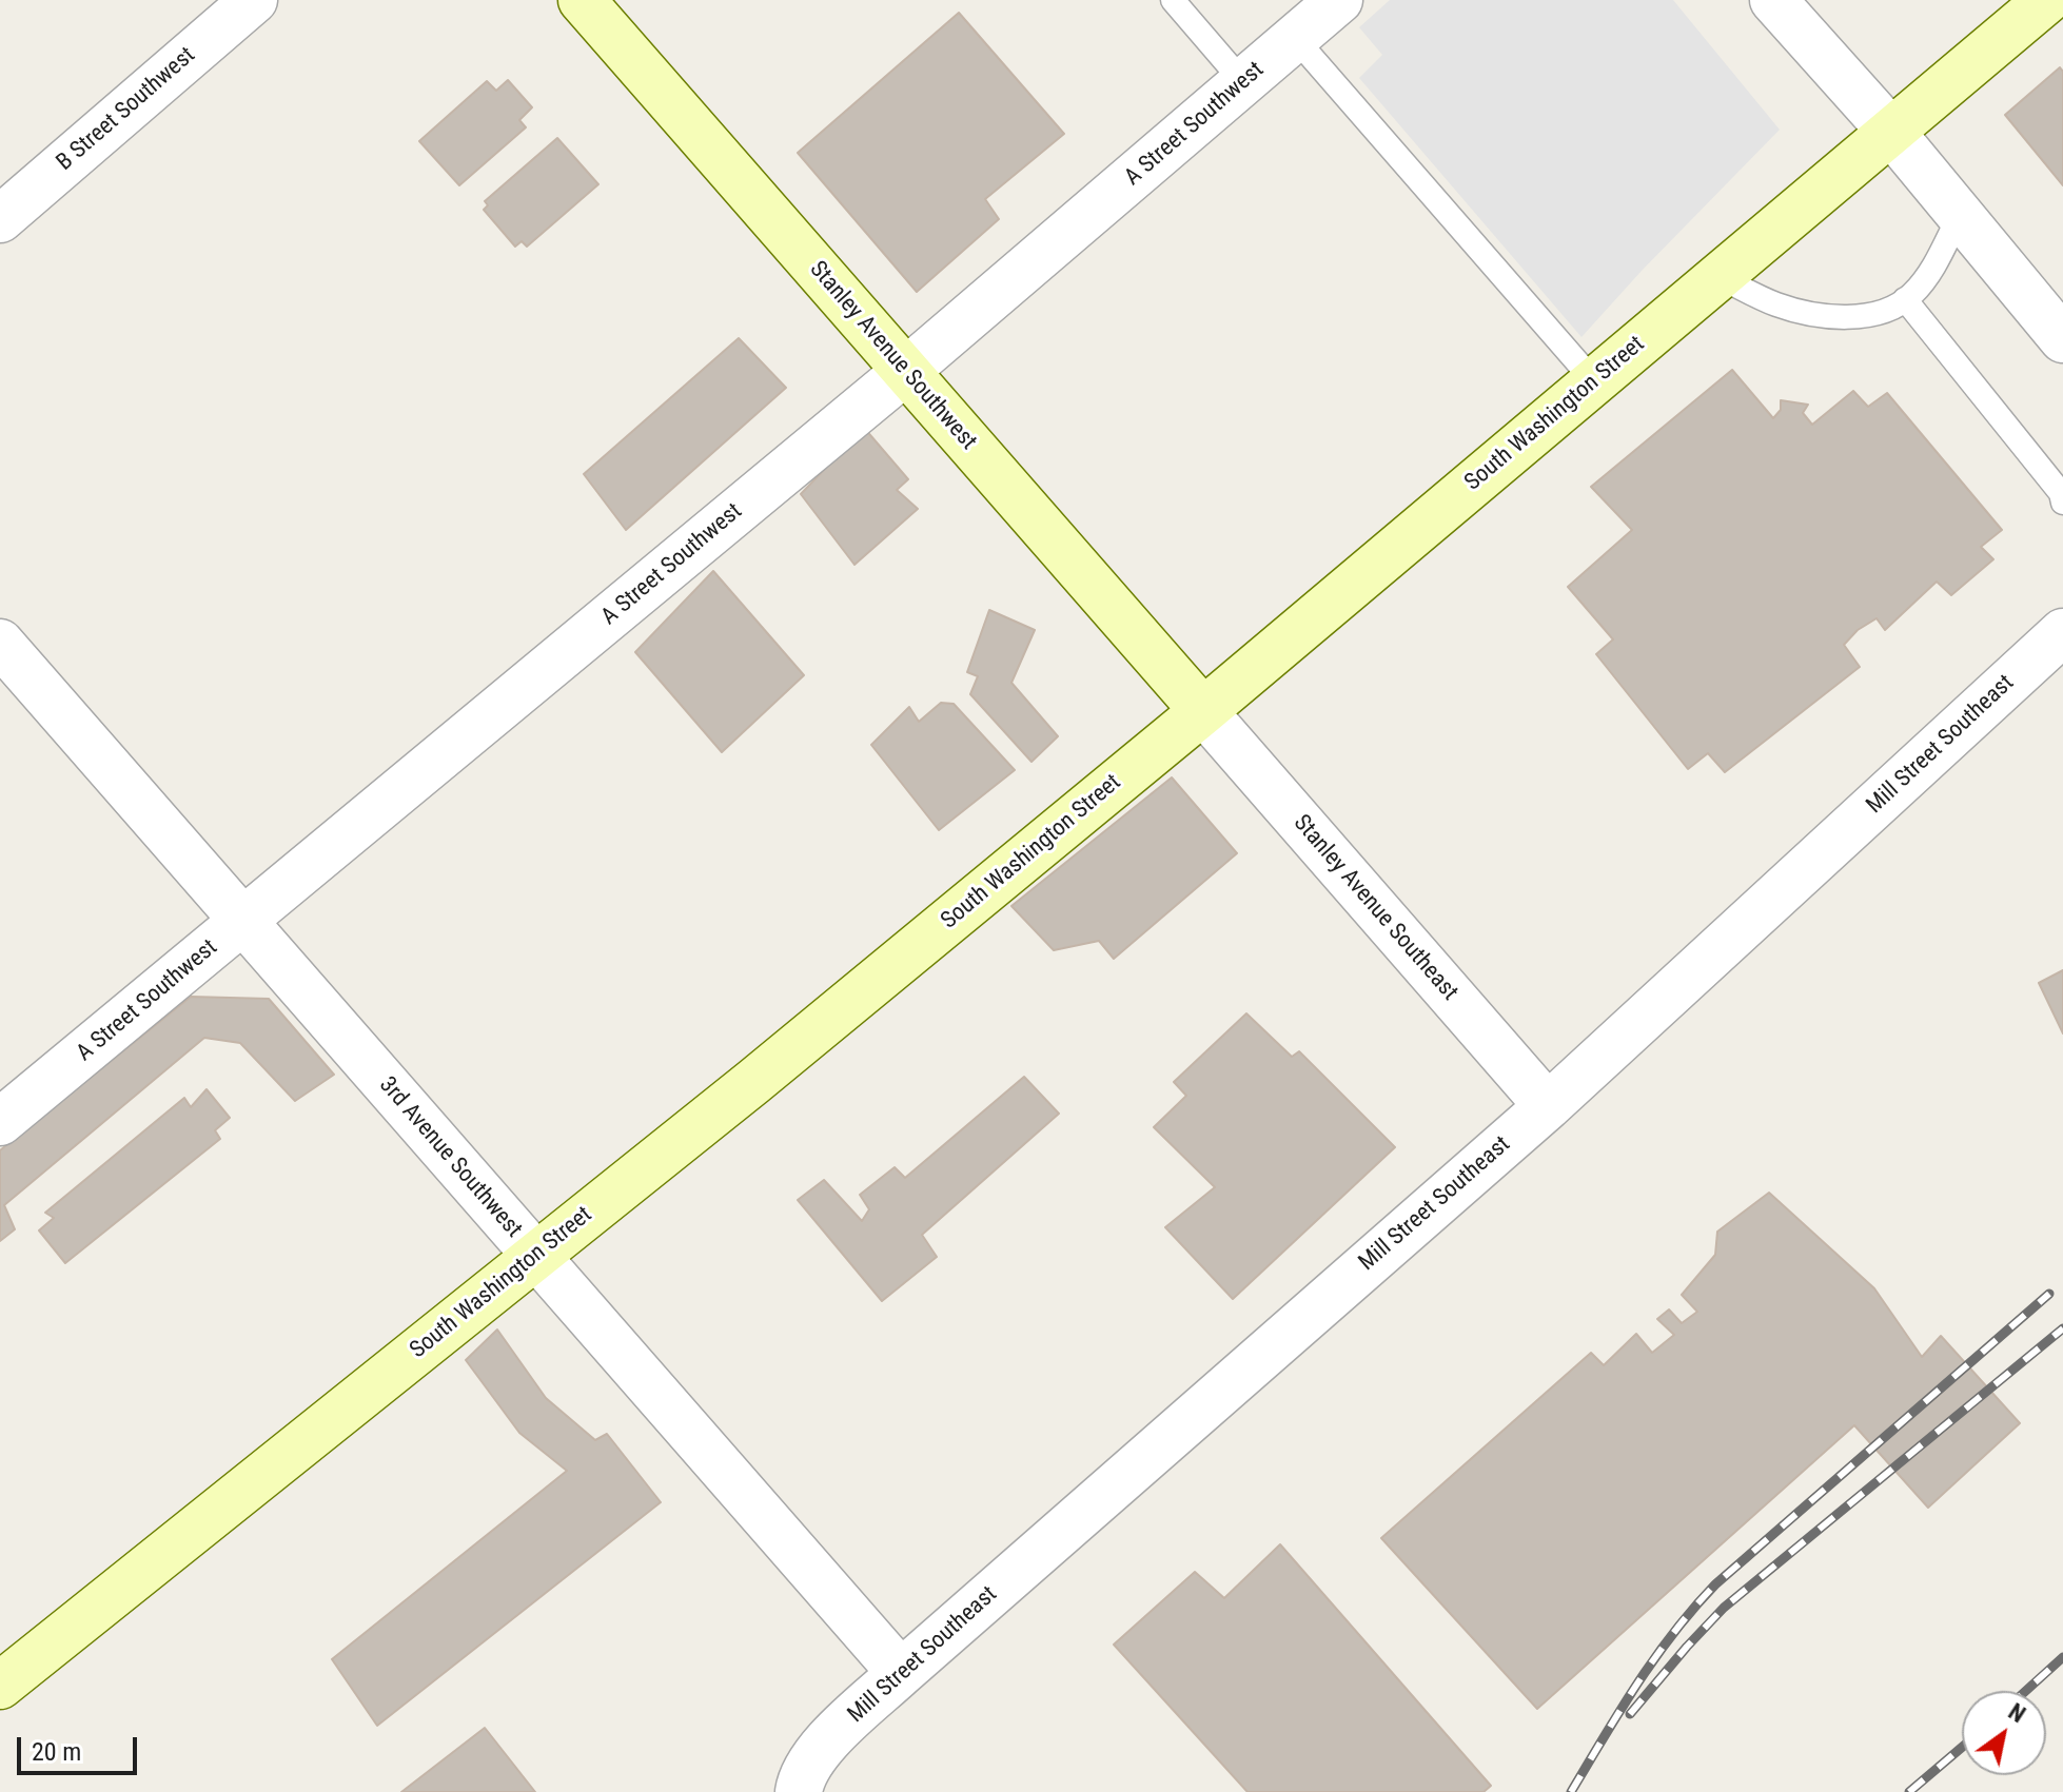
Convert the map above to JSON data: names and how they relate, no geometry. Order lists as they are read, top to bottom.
{
  "streets": {
    "street": [
      "B Street Southwest",
      "A Street Southwest",
      "Stanley Avenue Southwest",
      "South Washington Street",
      "Mill Street Southeast",
      "Stanley Avenue Southeast",
      "3rd Avenue Southwest"
    ]
  },
  "crossings": [
    ["A Street Southwest", "Stanley Avenue Southwest"],
    ["A Street Southwest", "3rd Avenue Southwest"],
    ["Stanley Avenue Southwest", "South Washington Street"],
    ["Stanley Avenue Southwest", "Stanley Avenue Southeast"],
    ["South Washington Street", "Stanley Avenue Southeast"],
    ["South Washington Street", "3rd Avenue Southwest"],
    ["Mill Street Southeast", "Stanley Avenue Southeast"],
    ["Mill Street Southeast", "3rd Avenue Southwest"]
  ],
  "scale_bar": "20 m",
  "north": "top right"
}
